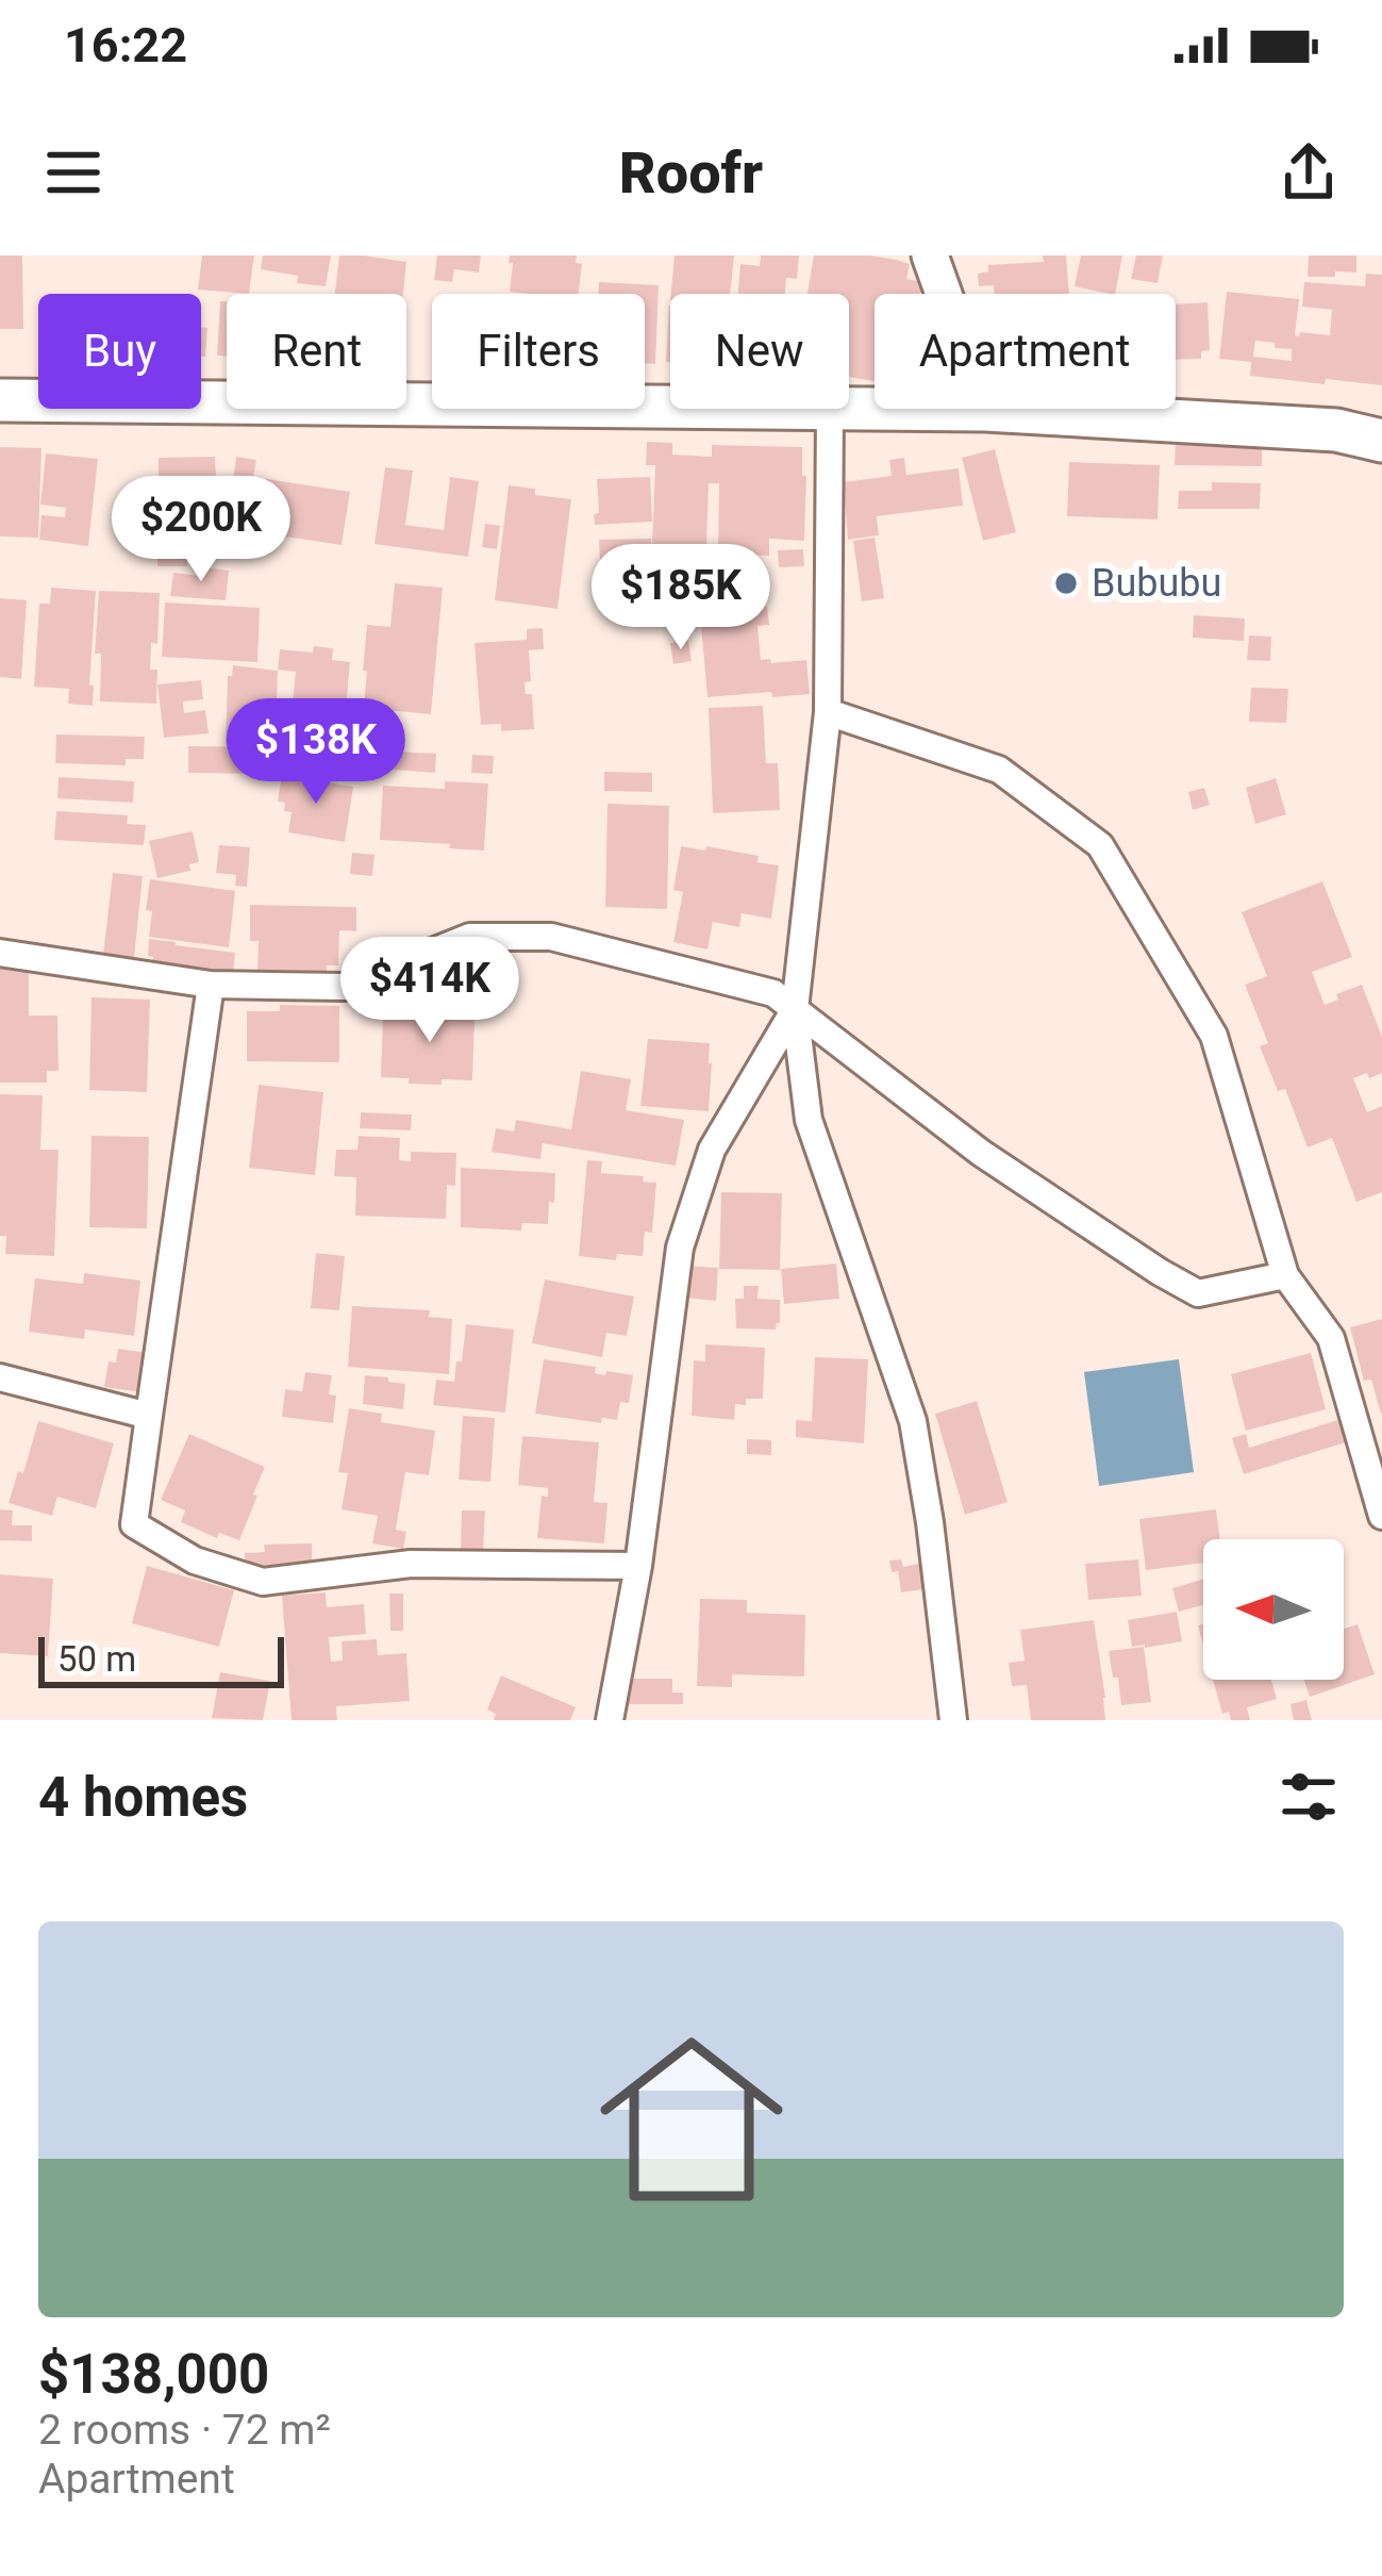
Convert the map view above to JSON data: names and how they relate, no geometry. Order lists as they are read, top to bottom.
{
  "places": ["Bububu"],
  "scale_bar": "50 m",
  "north": "left",
  "page": {
    "status": "16:22",
    "header": "Roofr",
    "chip": [
      "Buy",
      "Rent",
      "Filters",
      "New",
      "Apartment"
    ],
    "price": [
      "$200K",
      "$185K",
      "$138K",
      "$414K"
    ],
    "scale": "50 m",
    "heading": "4 homes",
    "list": [
      {
        "name": "$138,000",
        "note": "2 rooms · 72 m² · Apartment"
      }
    ]
  }
}
